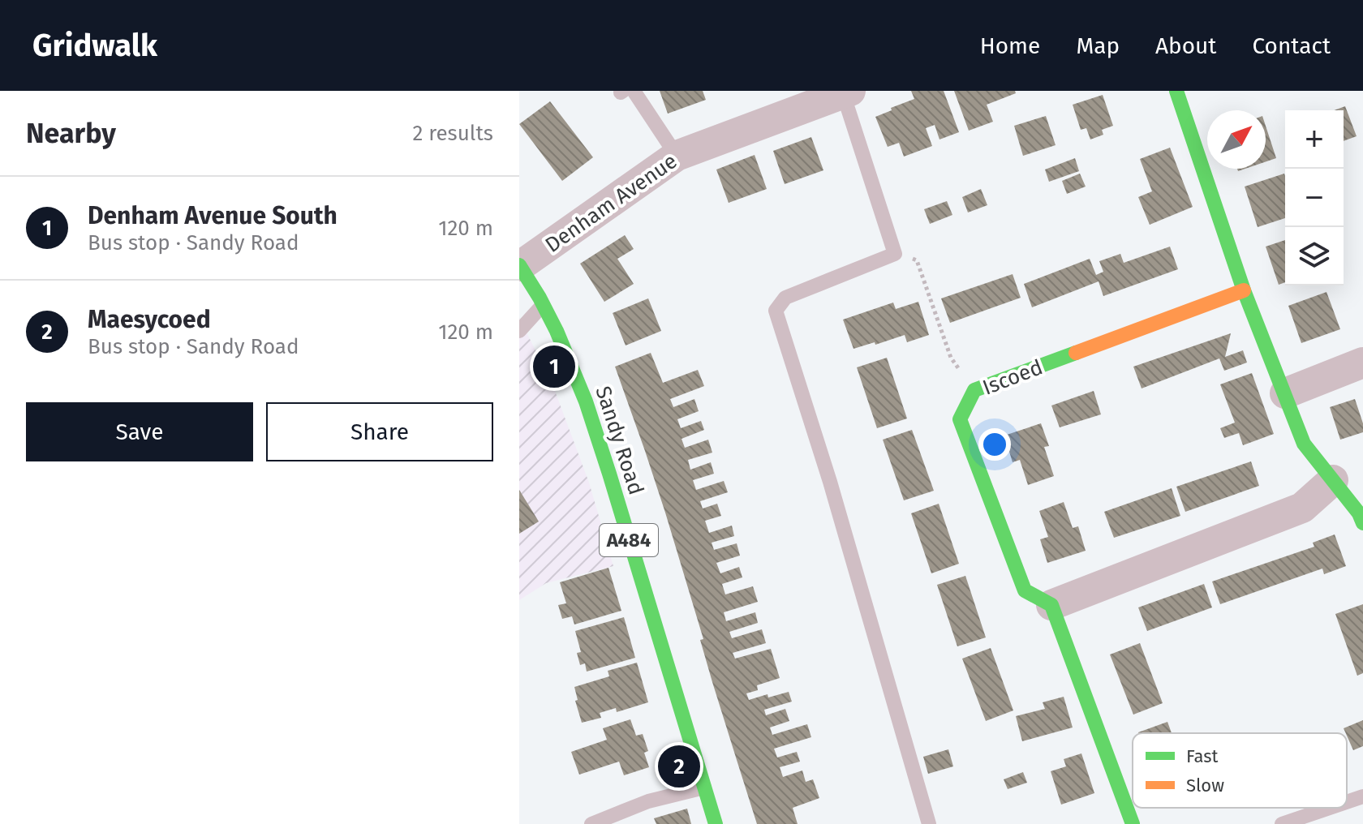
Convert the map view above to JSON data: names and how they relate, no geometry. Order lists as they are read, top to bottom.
{
  "streets": {
    "street": [
      "Denham Avenue",
      "Iscoed",
      "Sandy Road",
      "A484"
    ]
  },
  "crossings": [
    ["Denham Avenue", "Sandy Road"]
  ],
  "legend": ["Fast", "Slow"],
  "north": "top right",
  "page": {
    "header": "Gridwalk",
    "nav": [
      "Home",
      "Map",
      "About",
      "Contact"
    ],
    "heading": ["Nearby", "2 results"],
    "map_buttons": ["+", "−"],
    "list": [
      {
        "mark": "1",
        "name": "Denham Avenue South",
        "note": "Bus stop · Sandy Road",
        "value": "120 m"
      },
      {
        "mark": "2",
        "name": "Maesycoed",
        "note": "Bus stop · Sandy Road",
        "value": "120 m"
      }
    ],
    "pins": ["1", "2"],
    "buttons": ["Save", "Share"]
  }
}
